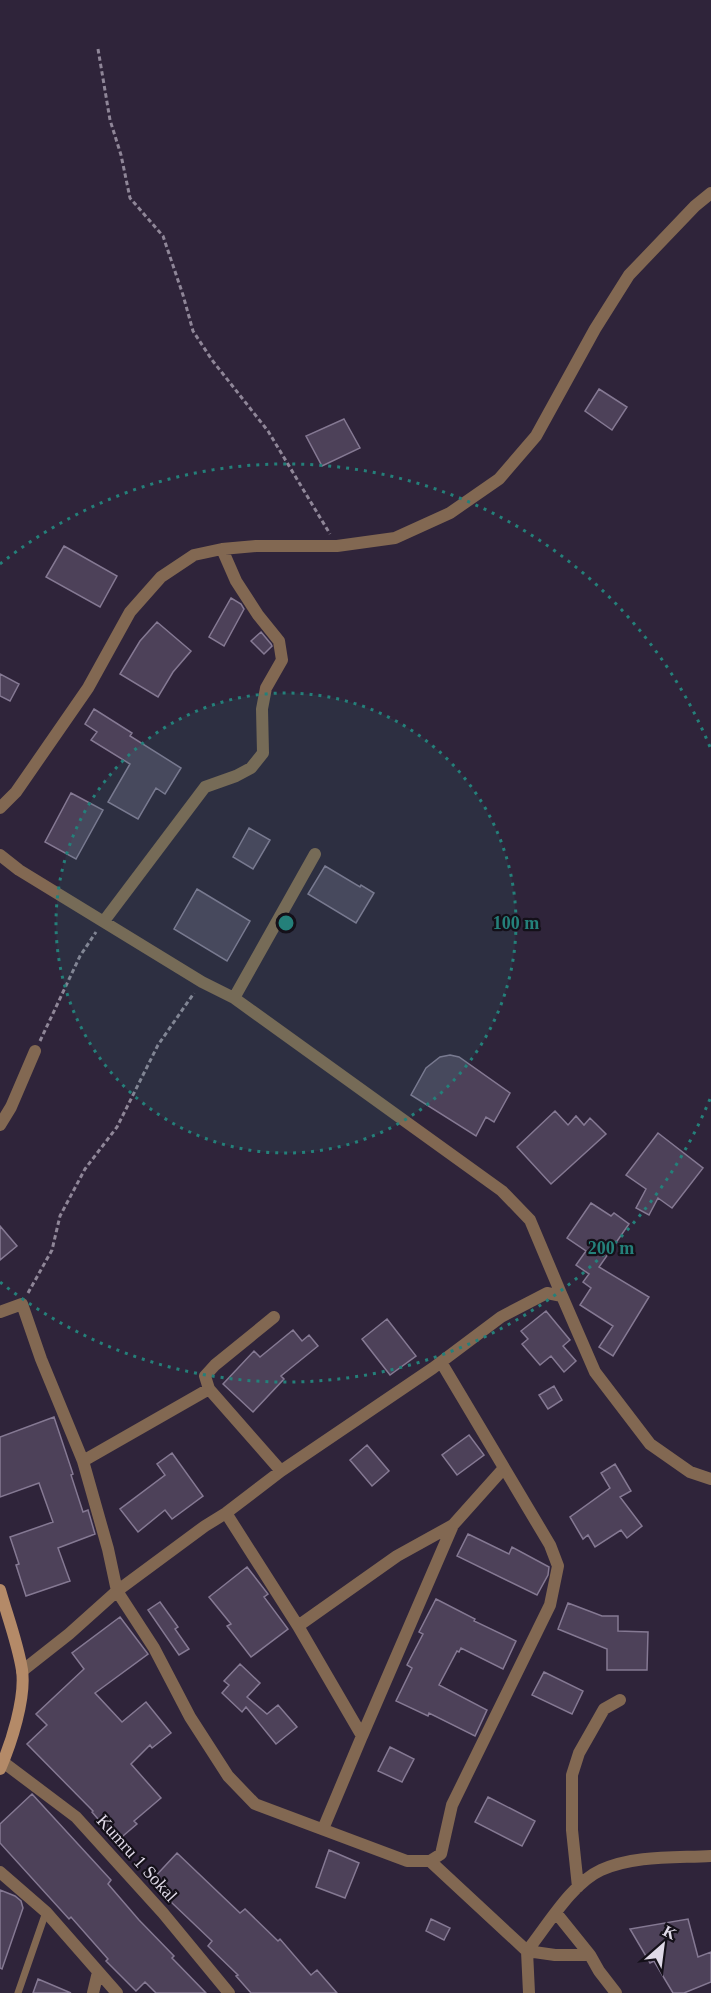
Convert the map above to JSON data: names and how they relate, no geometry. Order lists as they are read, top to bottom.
{
  "streets": {
    "street": ["Kumru 1 Sokal"]
  },
  "north": "top right",
  "rings": ["100 m", "200 m"]
}
